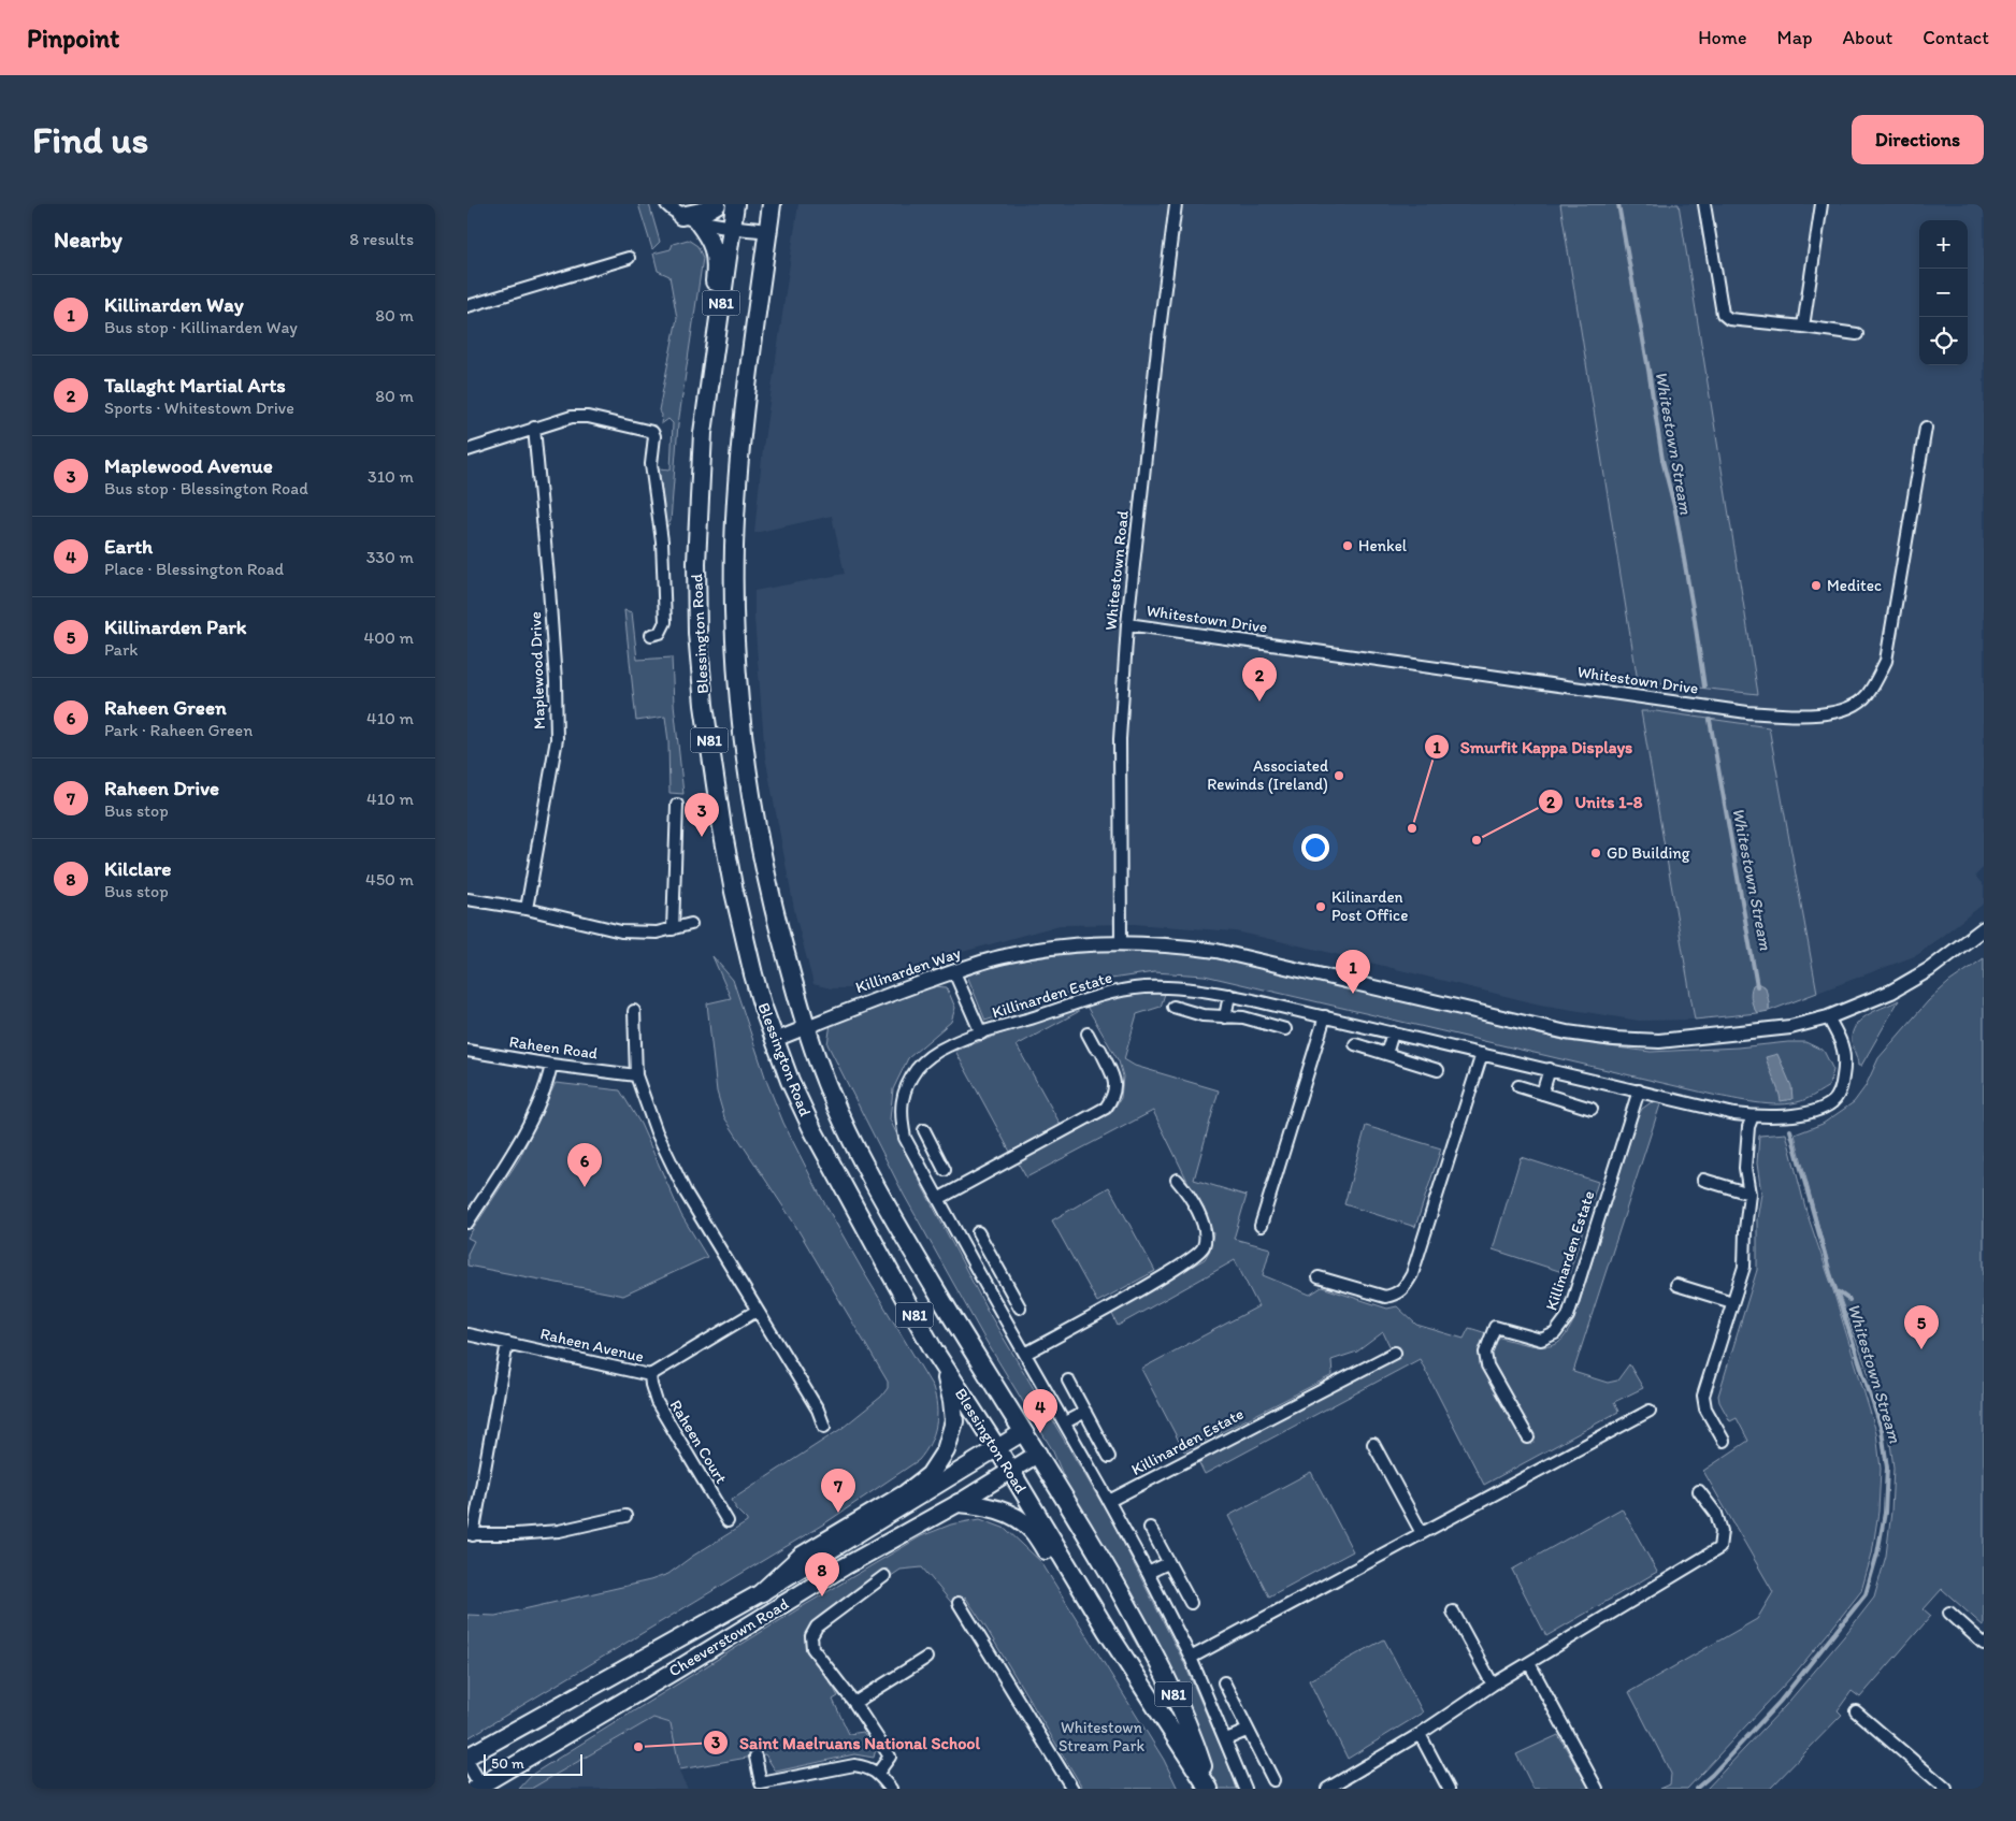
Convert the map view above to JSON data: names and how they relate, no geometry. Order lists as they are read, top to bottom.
{
  "streets": {
    "main road": ["N81", "Blessington Road", "Cheeverstown Road"],
    "street": [
      "Whitestown Road",
      "Whitestown Drive",
      "Maplewood Drive",
      "Killinarden Way",
      "Killinarden Estate",
      "Raheen Road",
      "Raheen Avenue",
      "Raheen Court"
    ]
  },
  "crossings": [
    ["N81", "Blessington Road"],
    ["Whitestown Road", "Whitestown Drive"],
    ["Whitestown Road", "Killinarden Way"],
    ["Blessington Road", "Killinarden Way"],
    ["Blessington Road", "Cheeverstown Road"],
    ["Killinarden Way", "Killinarden Estate"],
    ["Raheen Avenue", "Raheen Court"]
  ],
  "water": ["Whitestown Stream"],
  "parks": ["Whitestown Stream Park"],
  "places": [
    "Henkel",
    "Meditec",
    "Associated Rewinds (Ireland)",
    "Smurfit Kappa Displays",
    "Units 1-8",
    "GD Building",
    "Kilinarden Post Office",
    "Saint Maelruans National School"
  ],
  "scale_bar": "50 m",
  "page": {
    "header": "Pinpoint",
    "nav": [
      "Home",
      "Map",
      "About",
      "Contact"
    ],
    "buttons": "Directions",
    "title": "Find us",
    "heading": ["Nearby", "8 results"],
    "map_buttons": ["+", "−"],
    "list": [
      {
        "mark": "1",
        "name": "Killinarden Way",
        "note": "Bus stop · Killinarden Way",
        "value": "80 m"
      },
      {
        "mark": "2",
        "name": "Tallaght Martial Arts",
        "note": "Sports · Whitestown Drive",
        "value": "80 m"
      },
      {
        "mark": "3",
        "name": "Maplewood Avenue",
        "note": "Bus stop · Blessington Road",
        "value": "310 m"
      },
      {
        "mark": "4",
        "name": "Earth",
        "note": "Place · Blessington Road",
        "value": "330 m"
      },
      {
        "mark": "5",
        "name": "Killinarden Park",
        "note": "Park",
        "value": "400 m"
      },
      {
        "mark": "6",
        "name": "Raheen Green",
        "note": "Park · Raheen Green",
        "value": "410 m"
      },
      {
        "mark": "7",
        "name": "Raheen Drive",
        "note": "Bus stop",
        "value": "410 m"
      },
      {
        "mark": "8",
        "name": "Kilclare",
        "note": "Bus stop",
        "value": "450 m"
      }
    ],
    "pins": [
      "2",
      "3",
      "1",
      "6",
      "5",
      "4",
      "7",
      "8"
    ],
    "scale": "50 m"
  }
}
